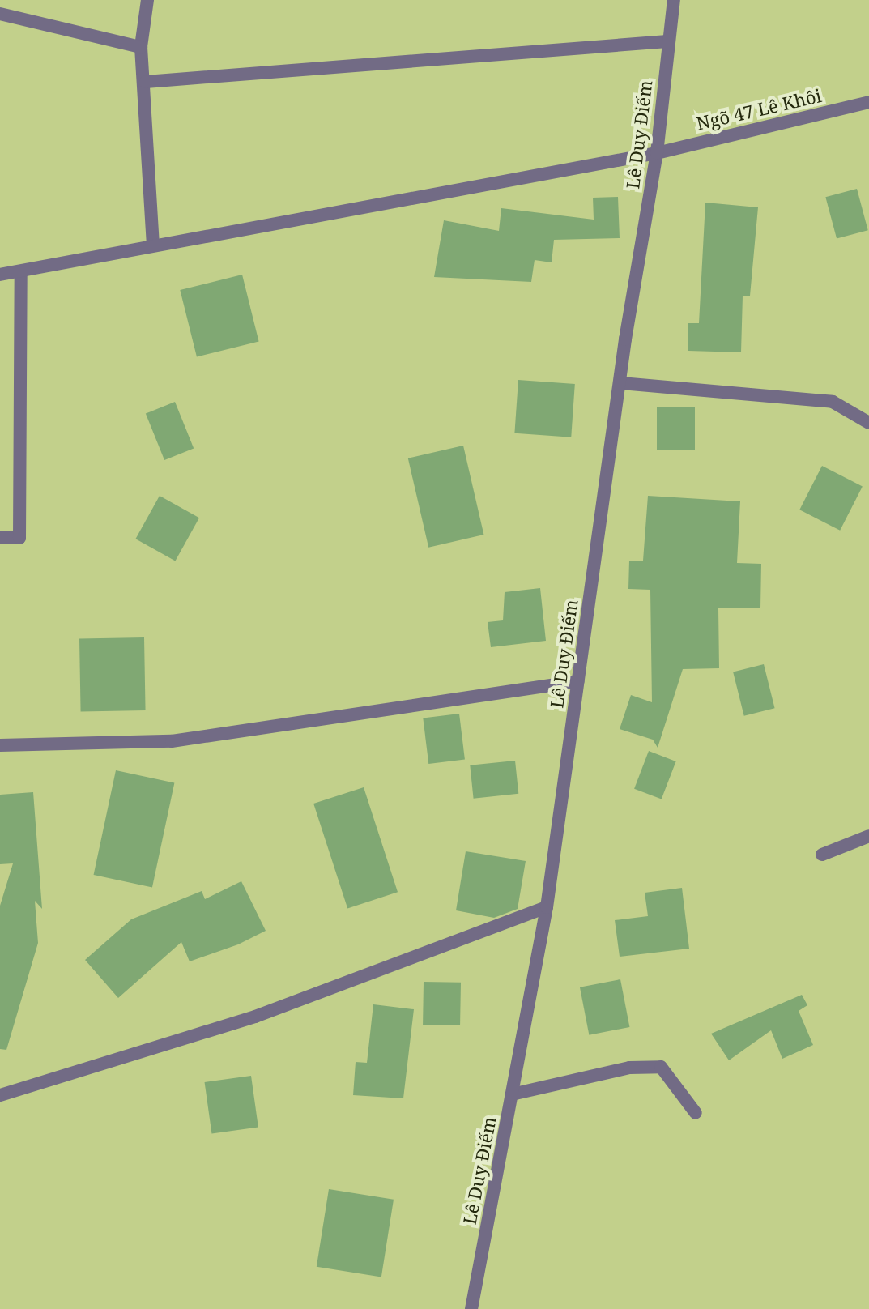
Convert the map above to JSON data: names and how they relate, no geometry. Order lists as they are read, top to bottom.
{
  "streets": {
    "street": ["Ngõ 47 Lê Khôi", "Lê Duy Điếm"]
  },
  "crossings": [
    ["Ngõ 47 Lê Khôi", "Lê Duy Điếm"]
  ]
}
